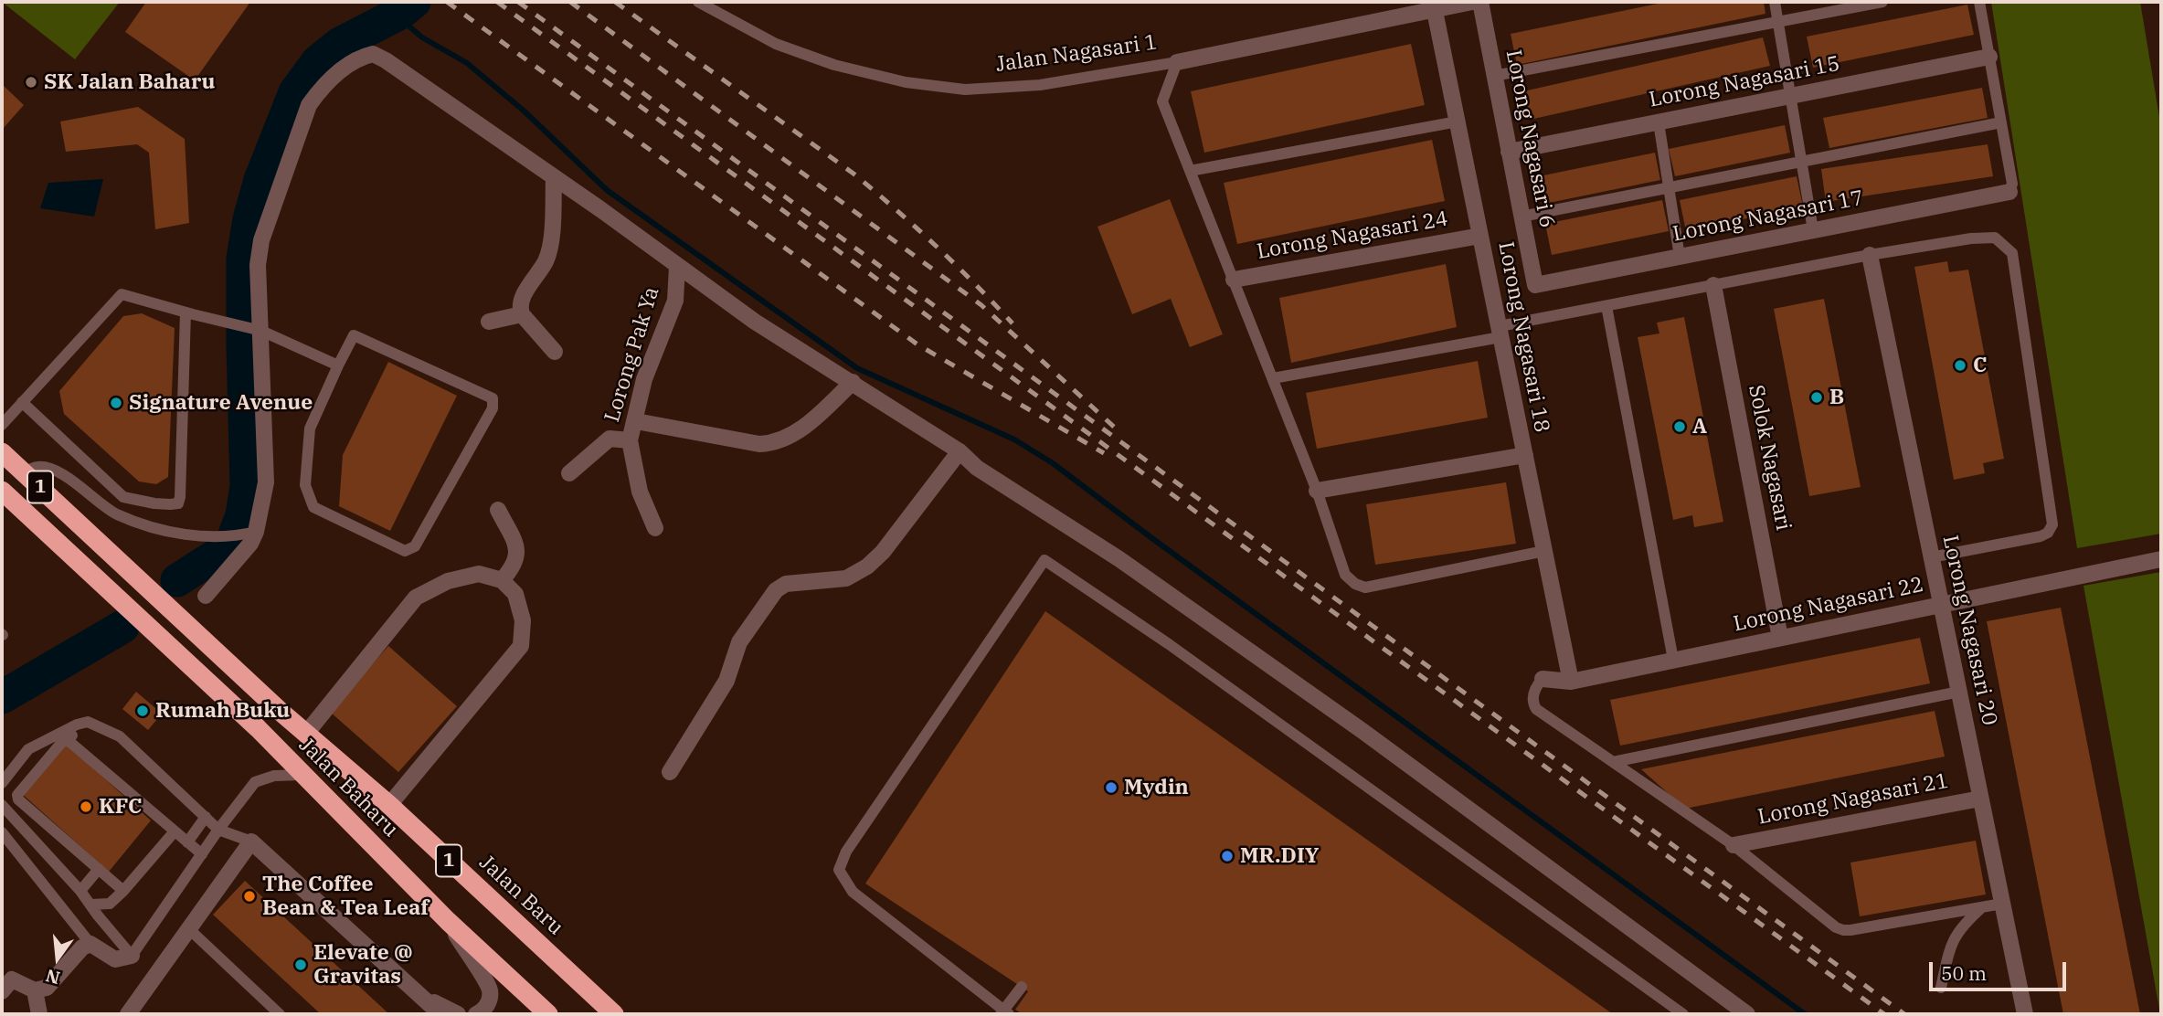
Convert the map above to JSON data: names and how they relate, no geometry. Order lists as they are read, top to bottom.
{
  "streets": {
    "highway": ["1", "Jalan Baharu", "Jalan Baru"],
    "street": [
      "Jalan Nagasari 1",
      "Lorong Nagasari 15",
      "Lorong Nagasari 6",
      "Lorong Nagasari 17",
      "Lorong Nagasari 24",
      "Lorong Nagasari 18",
      "Lorong Pak Ya",
      "Solok Nagasari",
      "Lorong Nagasari 22",
      "Lorong Nagasari 20",
      "Lorong Nagasari 21"
    ]
  },
  "crossings": [
    ["Jalan Nagasari 1", "Lorong Nagasari 18"],
    ["Lorong Nagasari 15", "Lorong Nagasari 6"],
    ["Lorong Nagasari 6", "Lorong Nagasari 17"],
    ["Lorong Nagasari 24", "Lorong Nagasari 18"],
    ["Lorong Nagasari 18", "Lorong Nagasari 22"],
    ["Solok Nagasari", "Lorong Nagasari 22"],
    ["1", "Jalan Baru"],
    ["Lorong Nagasari 22", "Lorong Nagasari 20"],
    ["Lorong Nagasari 20", "Lorong Nagasari 21"]
  ],
  "places": [
    "SK Jalan Baharu",
    "C",
    "B",
    "Signature Avenue",
    "A",
    "Rumah Buku",
    "Mydin",
    "KFC",
    "MR.DIY",
    "The Coffee Bean & Tea Leaf",
    "Elevate @ Gravitas"
  ],
  "scale_bar": "50 m",
  "north": "bottom"
}
